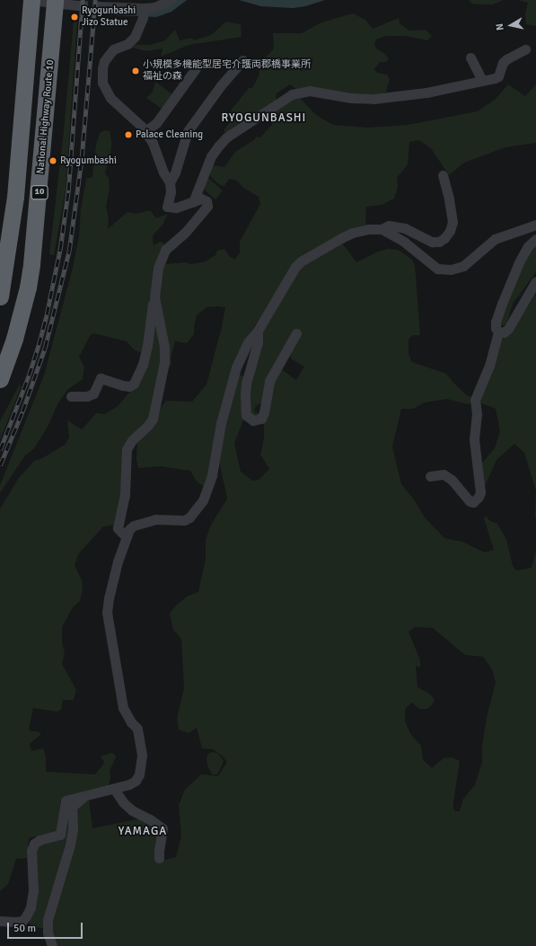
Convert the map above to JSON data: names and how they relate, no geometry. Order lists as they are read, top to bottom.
{
  "streets": {
    "highway": ["National Highway Route 10", "10"]
  },
  "districts": ["RYOGUNBASHI", "YAMAGA"],
  "places": [
    "Ryogunbashi Jizo Statue",
    "小規模多機能型居宅介護両郡橋事業所 福祉の森",
    "Palace Cleaning",
    "Ryogumbashi"
  ],
  "scale_bar": "50 m",
  "north": "left"
}
